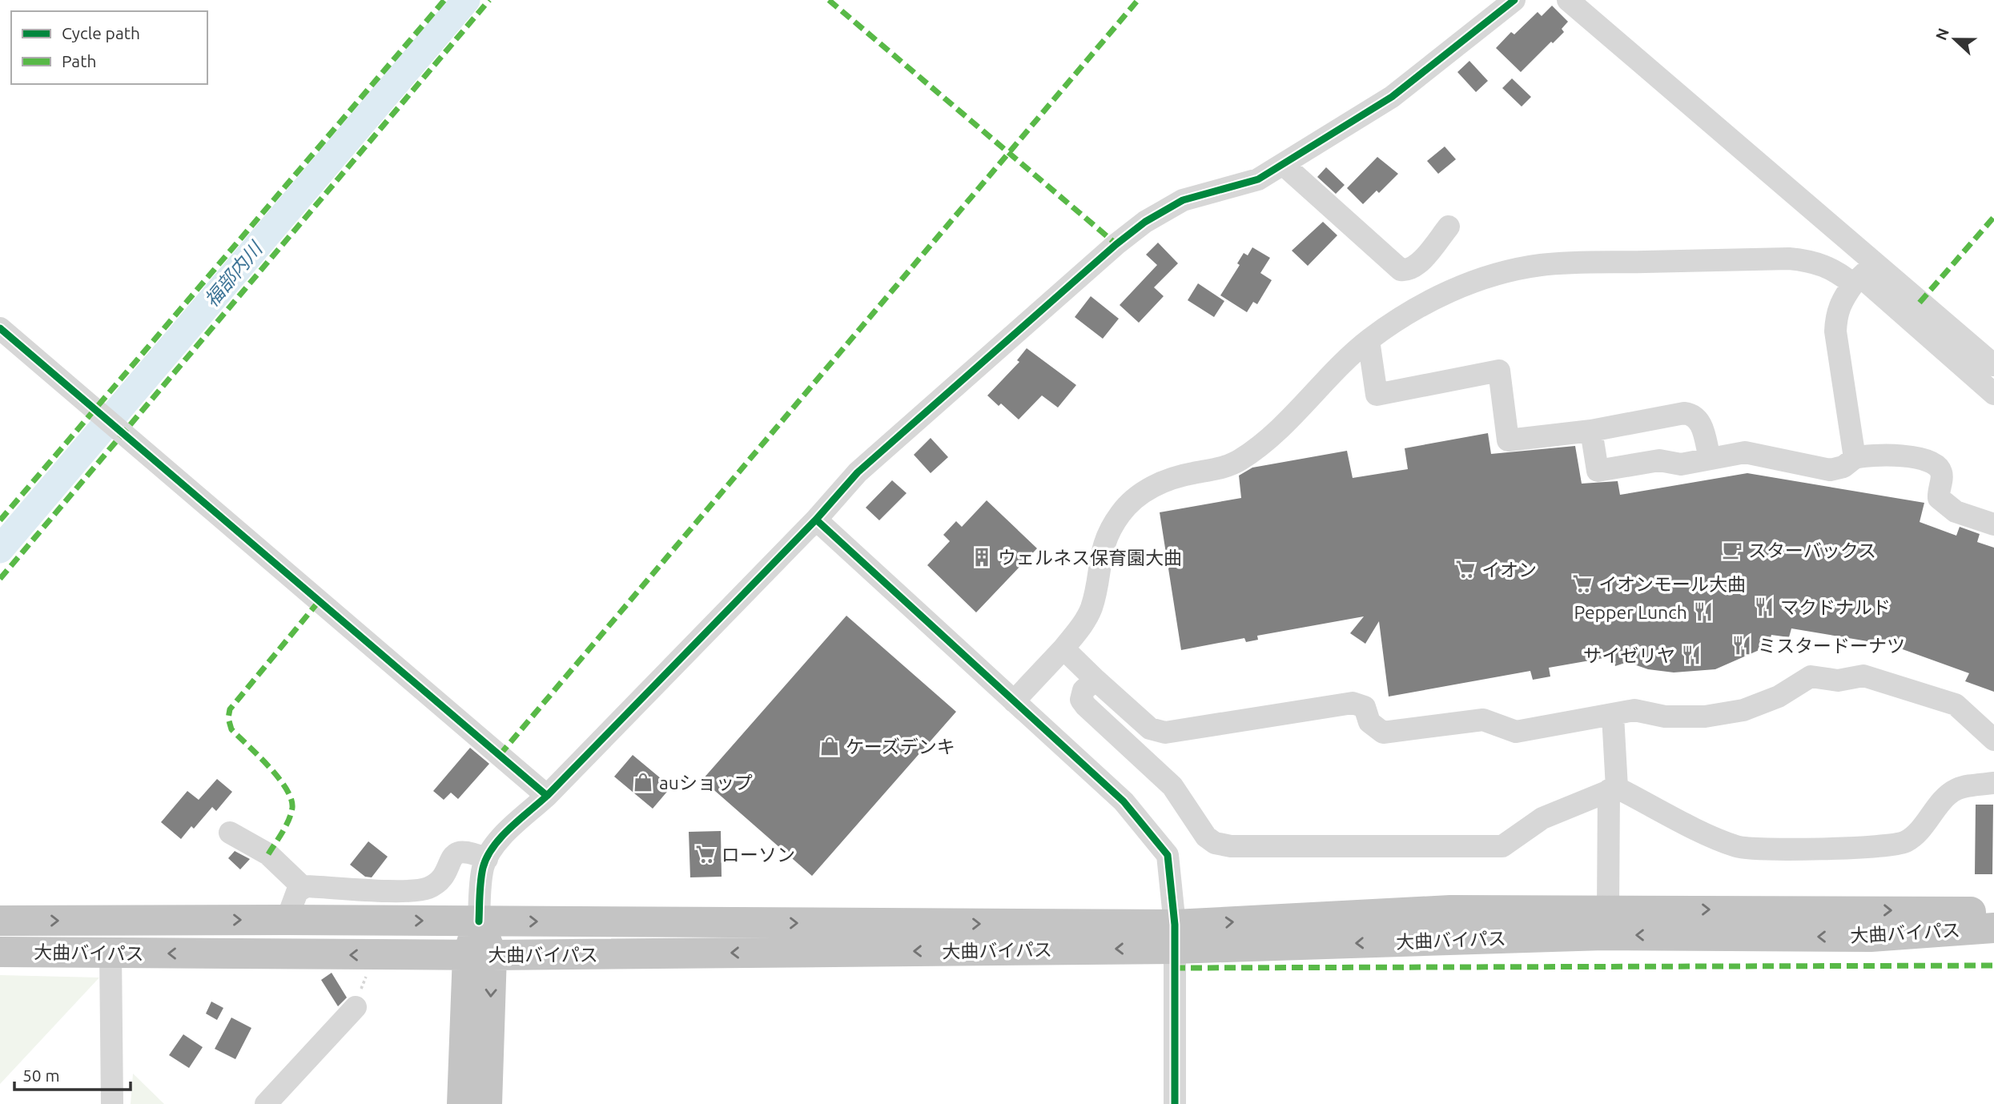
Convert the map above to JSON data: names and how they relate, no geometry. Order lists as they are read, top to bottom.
{
  "streets": {
    "highway": ["大曲バイパス"]
  },
  "water": ["福部内川"],
  "places": {
    "cafe": ["スターバックス"],
    "building": ["ウェルネス保育園大曲"],
    "supermarket": ["イオン", "イオンモール大曲", "ローソン"],
    "restaurant": [
      "マクドナルド",
      "Pepper Lunch",
      "ミスタードーナツ",
      "サイゼリヤ"
    ],
    "shop": ["ケーズデンキ", "auショップ"]
  },
  "legend": ["Cycle path", "Path"],
  "scale_bar": "50 m",
  "north": "left"
}
